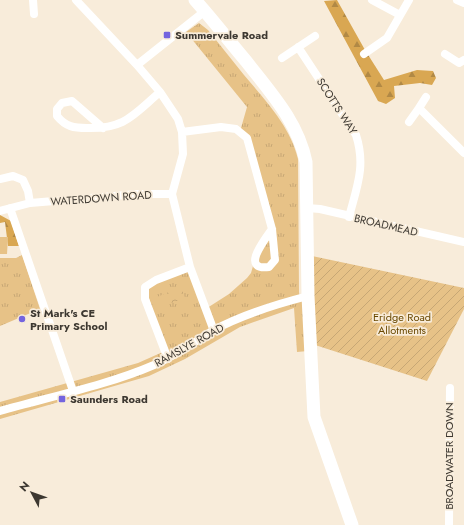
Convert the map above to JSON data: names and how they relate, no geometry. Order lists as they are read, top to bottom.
{
  "streets": {
    "street": [
      "SCOTTS WAY",
      "WATERDOWN ROAD",
      "BROADMEAD",
      "RAMSLYE ROAD",
      "BROADWATER DOWN"
    ]
  },
  "crossings": [
    ["SCOTTS WAY", "BROADMEAD"]
  ],
  "parks": ["Eridge Road Allotments"],
  "places": {
    "transit": ["Summervale Road", "Saunders Road"],
    "other": ["St Mark's CE Primary School"]
  },
  "north": "top left"
}
